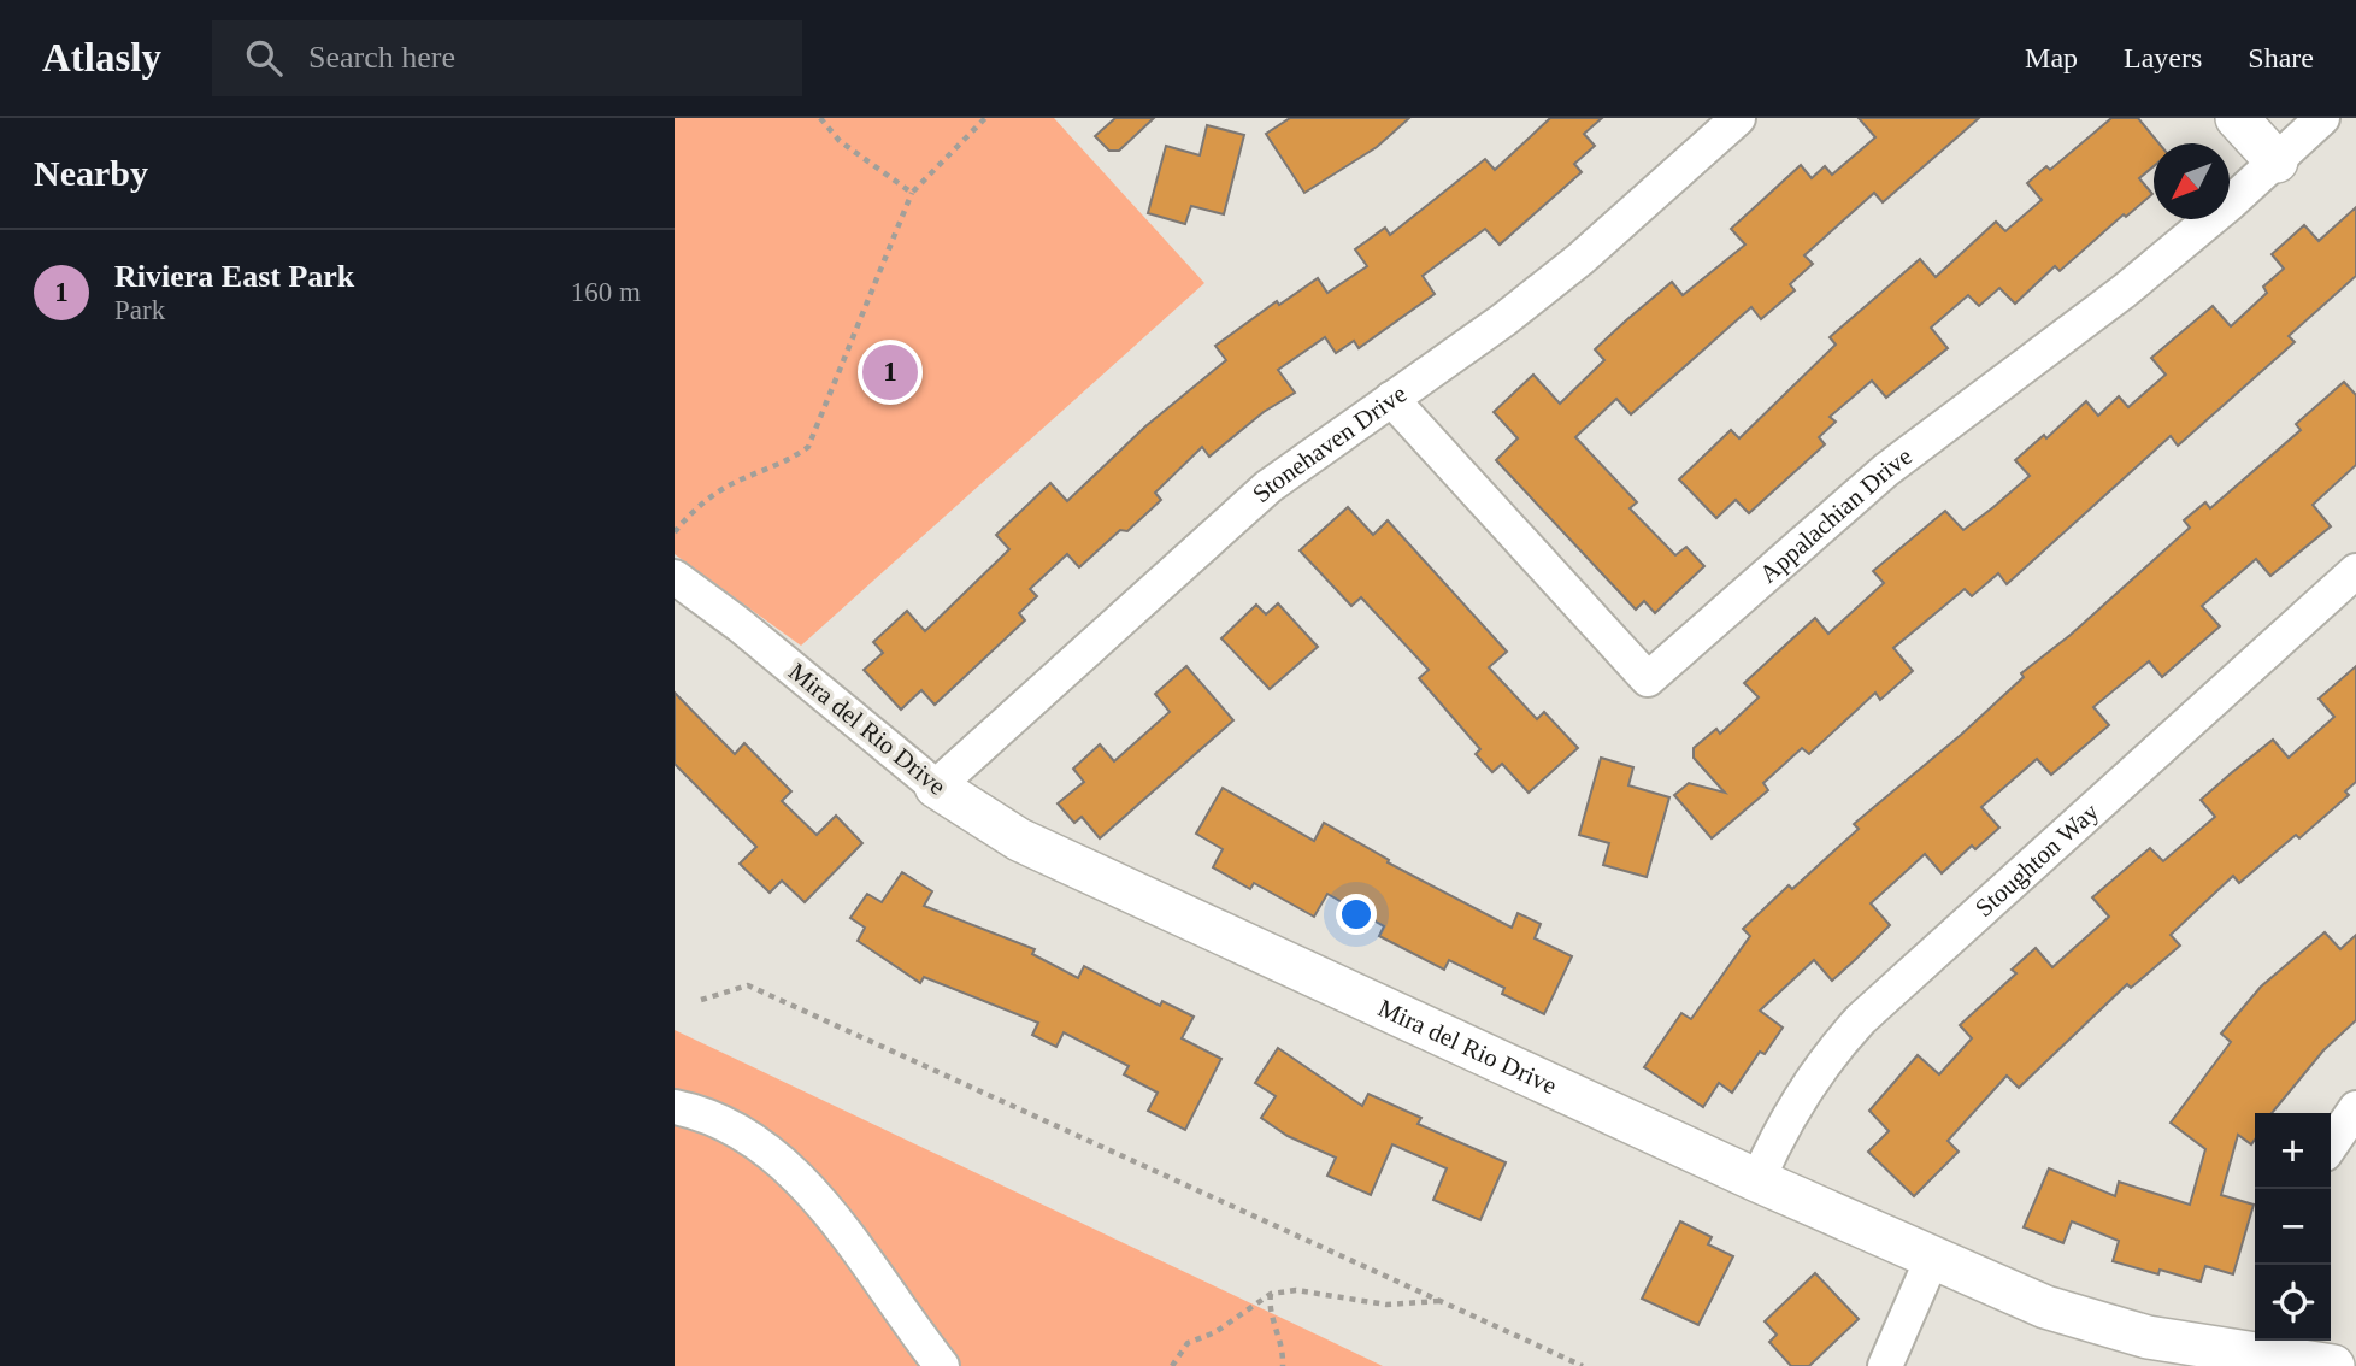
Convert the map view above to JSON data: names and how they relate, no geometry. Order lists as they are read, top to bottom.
{
  "streets": {
    "street": [
      "Stonehaven Drive",
      "Appalachian Drive",
      "Mira del Rio Drive",
      "Stoughton Way"
    ]
  },
  "crossings": [
    ["Stonehaven Drive", "Appalachian Drive"],
    ["Stonehaven Drive", "Mira del Rio Drive"],
    ["Mira del Rio Drive", "Stoughton Way"]
  ],
  "north": "bottom left",
  "page": {
    "header": "Atlasly",
    "search": "Search here",
    "nav": ["Map", "Layers", "Share"],
    "heading": "Nearby",
    "list": [
      {
        "mark": "1",
        "name": "Riviera East Park",
        "note": "Park",
        "value": "160 m"
      }
    ],
    "pins": "1",
    "map_buttons": ["+", "−"]
  }
}
